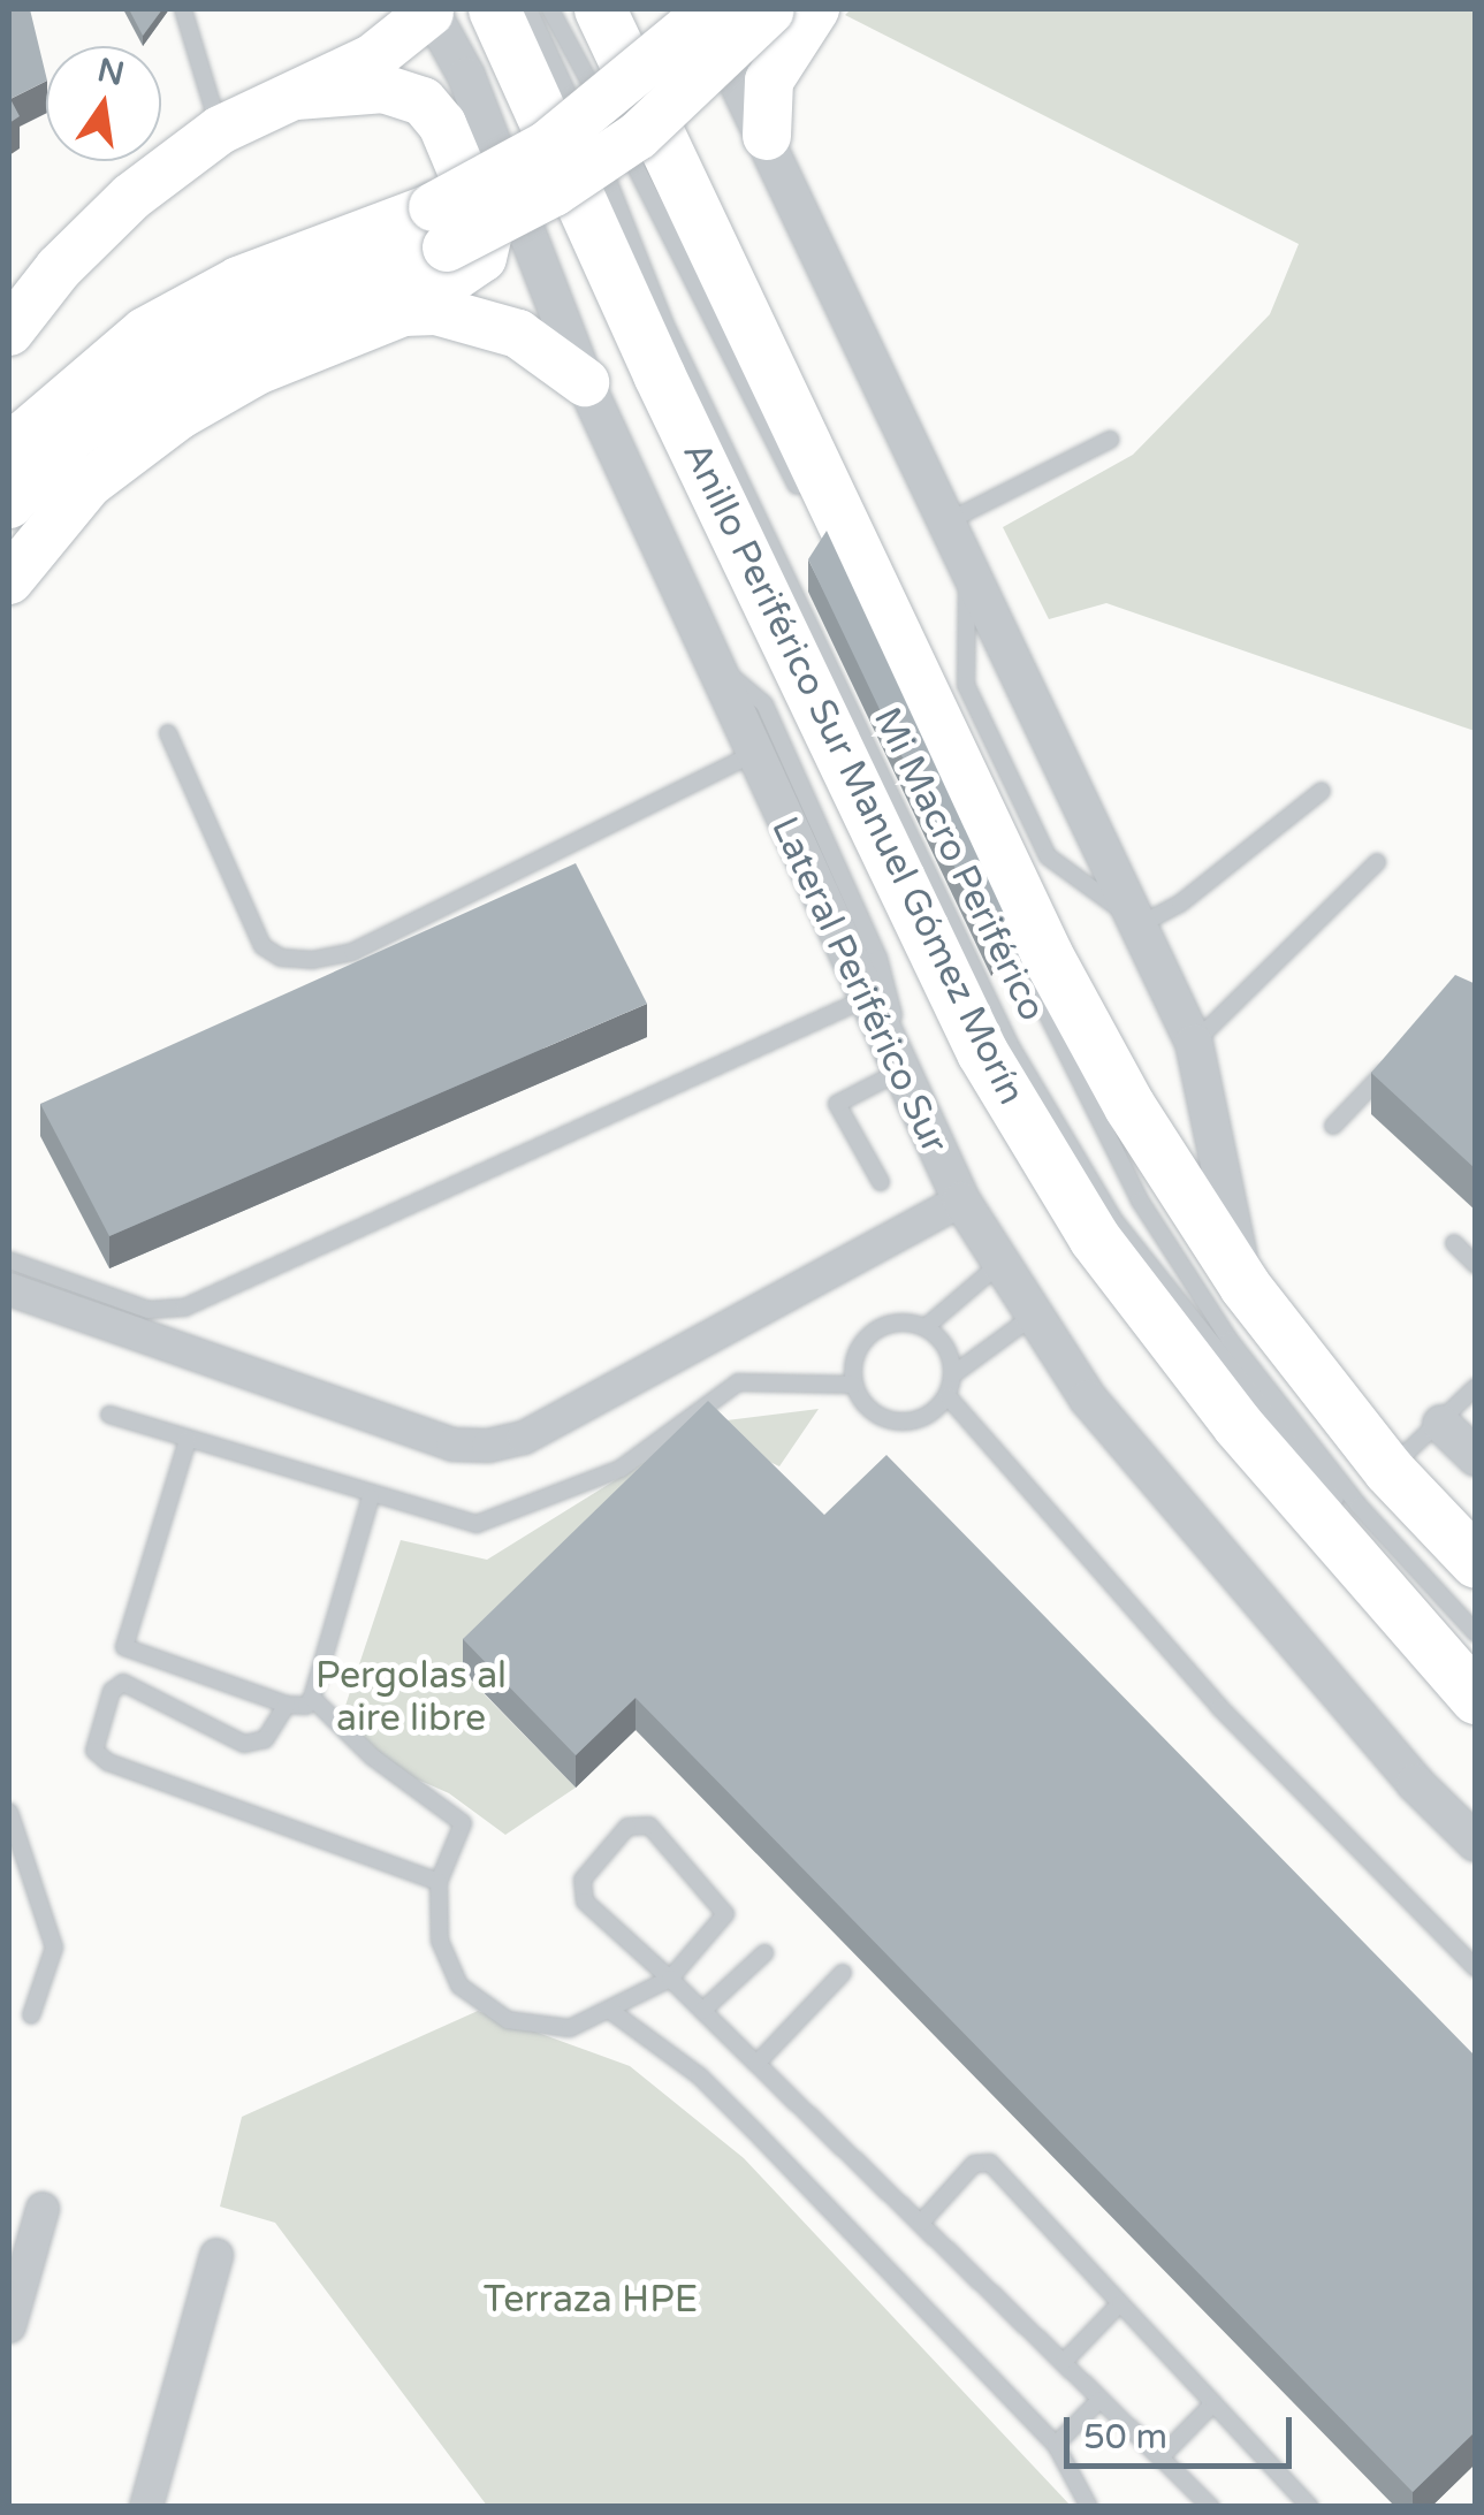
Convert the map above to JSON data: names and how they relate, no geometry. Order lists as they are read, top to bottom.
{
  "streets": {
    "highway": ["Anillo Periférico Sur Manuel Gómez Morín"],
    "street": ["Lateral Periférico Sur"],
    "lane": ["Mi Macro Periférico"]
  },
  "parks": ["Pergolas al aire libre", "Terraza HPE"],
  "scale_bar": "50 m",
  "north": "top"
}
